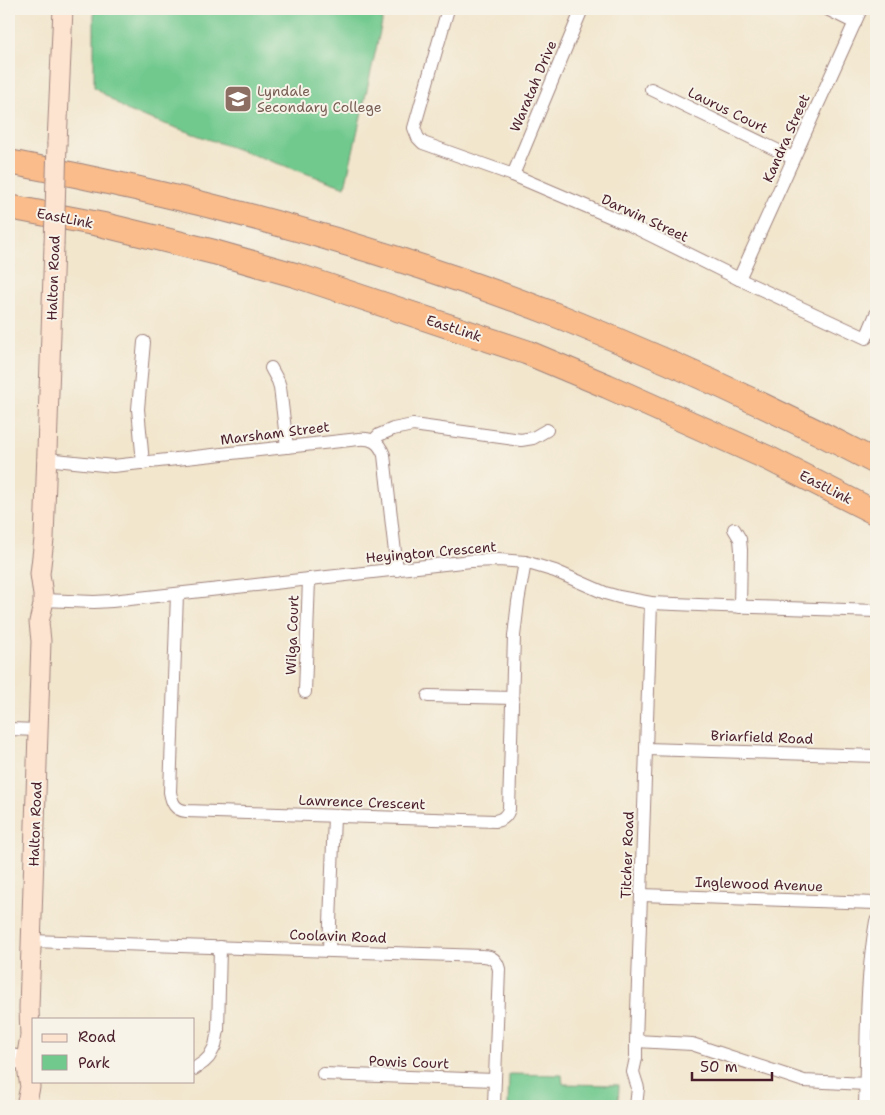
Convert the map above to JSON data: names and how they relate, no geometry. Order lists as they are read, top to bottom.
{
  "streets": {
    "highway": ["EastLink"],
    "main road": ["Halton Road"],
    "street": [
      "Waratah Drive",
      "Laurus Court",
      "Kandra Street",
      "Darwin Street",
      "Marsham Street",
      "Heyington Crescent",
      "Wilga Court",
      "Briarfield Road",
      "Lawrence Crescent",
      "Titcher Road",
      "Inglewood Avenue",
      "Coolavin Road",
      "Powis Court"
    ]
  },
  "crossings": [
    ["Waratah Drive", "Darwin Street"],
    ["Laurus Court", "Kandra Street"],
    ["Kandra Street", "Darwin Street"],
    ["Halton Road", "Marsham Street"],
    ["Halton Road", "Heyington Crescent"],
    ["Halton Road", "Coolavin Road"],
    ["Heyington Crescent", "Wilga Court"],
    ["Heyington Crescent", "Lawrence Crescent"],
    ["Heyington Crescent", "Titcher Road"],
    ["Briarfield Road", "Titcher Road"],
    ["Titcher Road", "Inglewood Avenue"],
    ["Coolavin Road", "Powis Court"]
  ],
  "places": {
    "school or university": ["Lyndale Secondary College"]
  },
  "legend": ["Road", "Park"],
  "scale_bar": "50 m"
}
